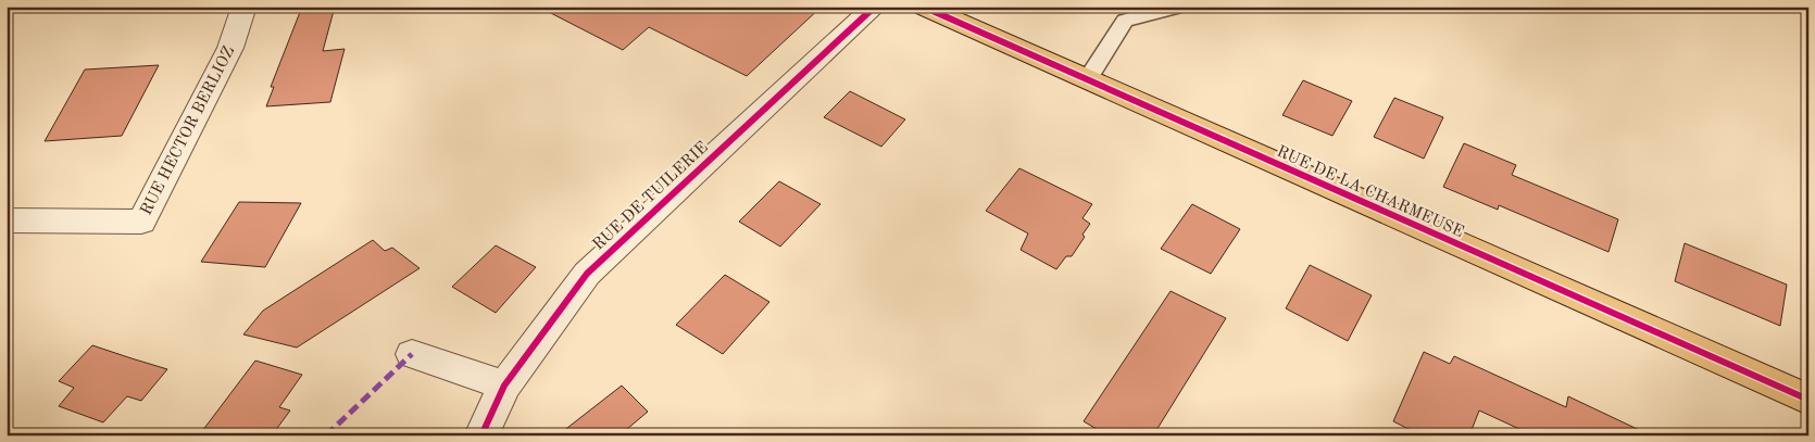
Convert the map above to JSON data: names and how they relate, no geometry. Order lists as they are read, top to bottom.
{
  "streets": {
    "main road": ["RUE DE LA CHARMEUSE"],
    "street": ["RUE HECTOR BERLIOZ", "RUE DE TUILERIE"]
  }
}
